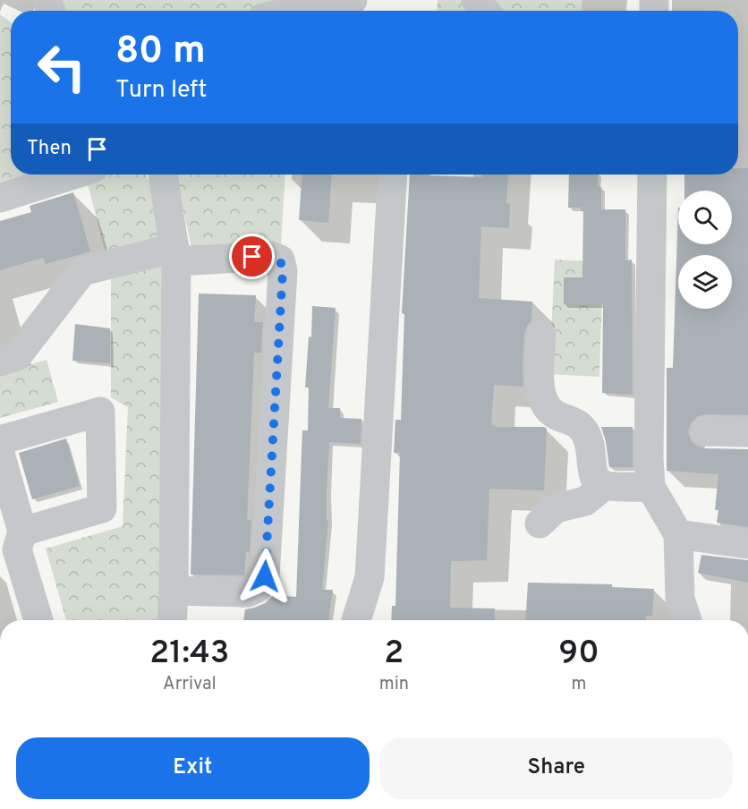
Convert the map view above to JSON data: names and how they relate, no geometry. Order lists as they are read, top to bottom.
{
  "page": {
    "turn": ["80 m", "Turn left"],
    "then": "Then",
    "eta": [
      "21:43",
      "Arrival",
      "2",
      "min",
      "90",
      "m"
    ],
    "buttons": ["Exit", "Share"]
  }
}
